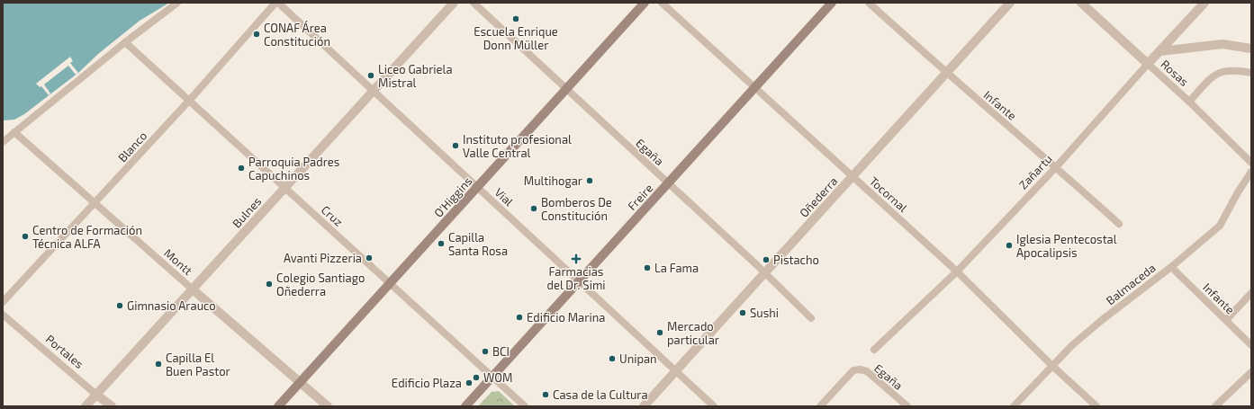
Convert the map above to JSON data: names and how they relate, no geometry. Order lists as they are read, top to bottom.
{
  "streets": {
    "main road": ["O'Higgins", "Freire"],
    "street": [
      "Rosas",
      "Infante",
      "Blanco",
      "Egaña",
      "Zañartu",
      "Tocornal",
      "Vial",
      "Oñederra",
      "Bulnes",
      "Cruz",
      "Montt",
      "Balmaceda",
      "Portales"
    ]
  },
  "crossings": [
    ["Rosas", "Zañartu"],
    ["Infante", "Zañartu"],
    ["Infante", "Oñederra"],
    ["Infante", "Balmaceda"],
    ["Blanco", "Cruz"],
    ["Blanco", "Montt"],
    ["Egaña", "O'Higgins"],
    ["Egaña", "Freire"],
    ["Egaña", "Oñederra"],
    ["Zañartu", "Tocornal"],
    ["Tocornal", "Freire"],
    ["Tocornal", "Oñederra"],
    ["Tocornal", "Balmaceda"],
    ["O'Higgins", "Vial"],
    ["O'Higgins", "Cruz"],
    ["O'Higgins", "Montt"],
    ["Vial", "Freire"],
    ["Vial", "Oñederra"],
    ["Vial", "Bulnes"],
    ["Freire", "Cruz"],
    ["Bulnes", "Cruz"],
    ["Bulnes", "Montt"],
    ["Bulnes", "Portales"]
  ],
  "places": {
    "other": [
      "Escuela Enrique Donn Müller",
      "CONAF Área Constitución",
      "Liceo Gabriela Mistral",
      "Instituto profesional Valle Central",
      "Parroquia Padres Capuchinos",
      "Multihogar",
      "Bomberos De Constitución",
      "Centro de Formación Técnica ALFA",
      "Capilla Santa Rosa",
      "Iglesia Pentecostal Apocalipsis",
      "Avanti Pizzeria",
      "Pistacho",
      "La Fama",
      "Colegio Santiago Oñederra",
      "Gimnasio Arauco",
      "Sushi",
      "Edificio Marina",
      "Mercado particular",
      "BCI",
      "Unipan",
      "Capilla El Buen Pastor",
      "WOM",
      "Edificio Plaza",
      "Casa de la Cultura"
    ],
    "health": ["Farmacias del Dr. Simi"]
  }
}
